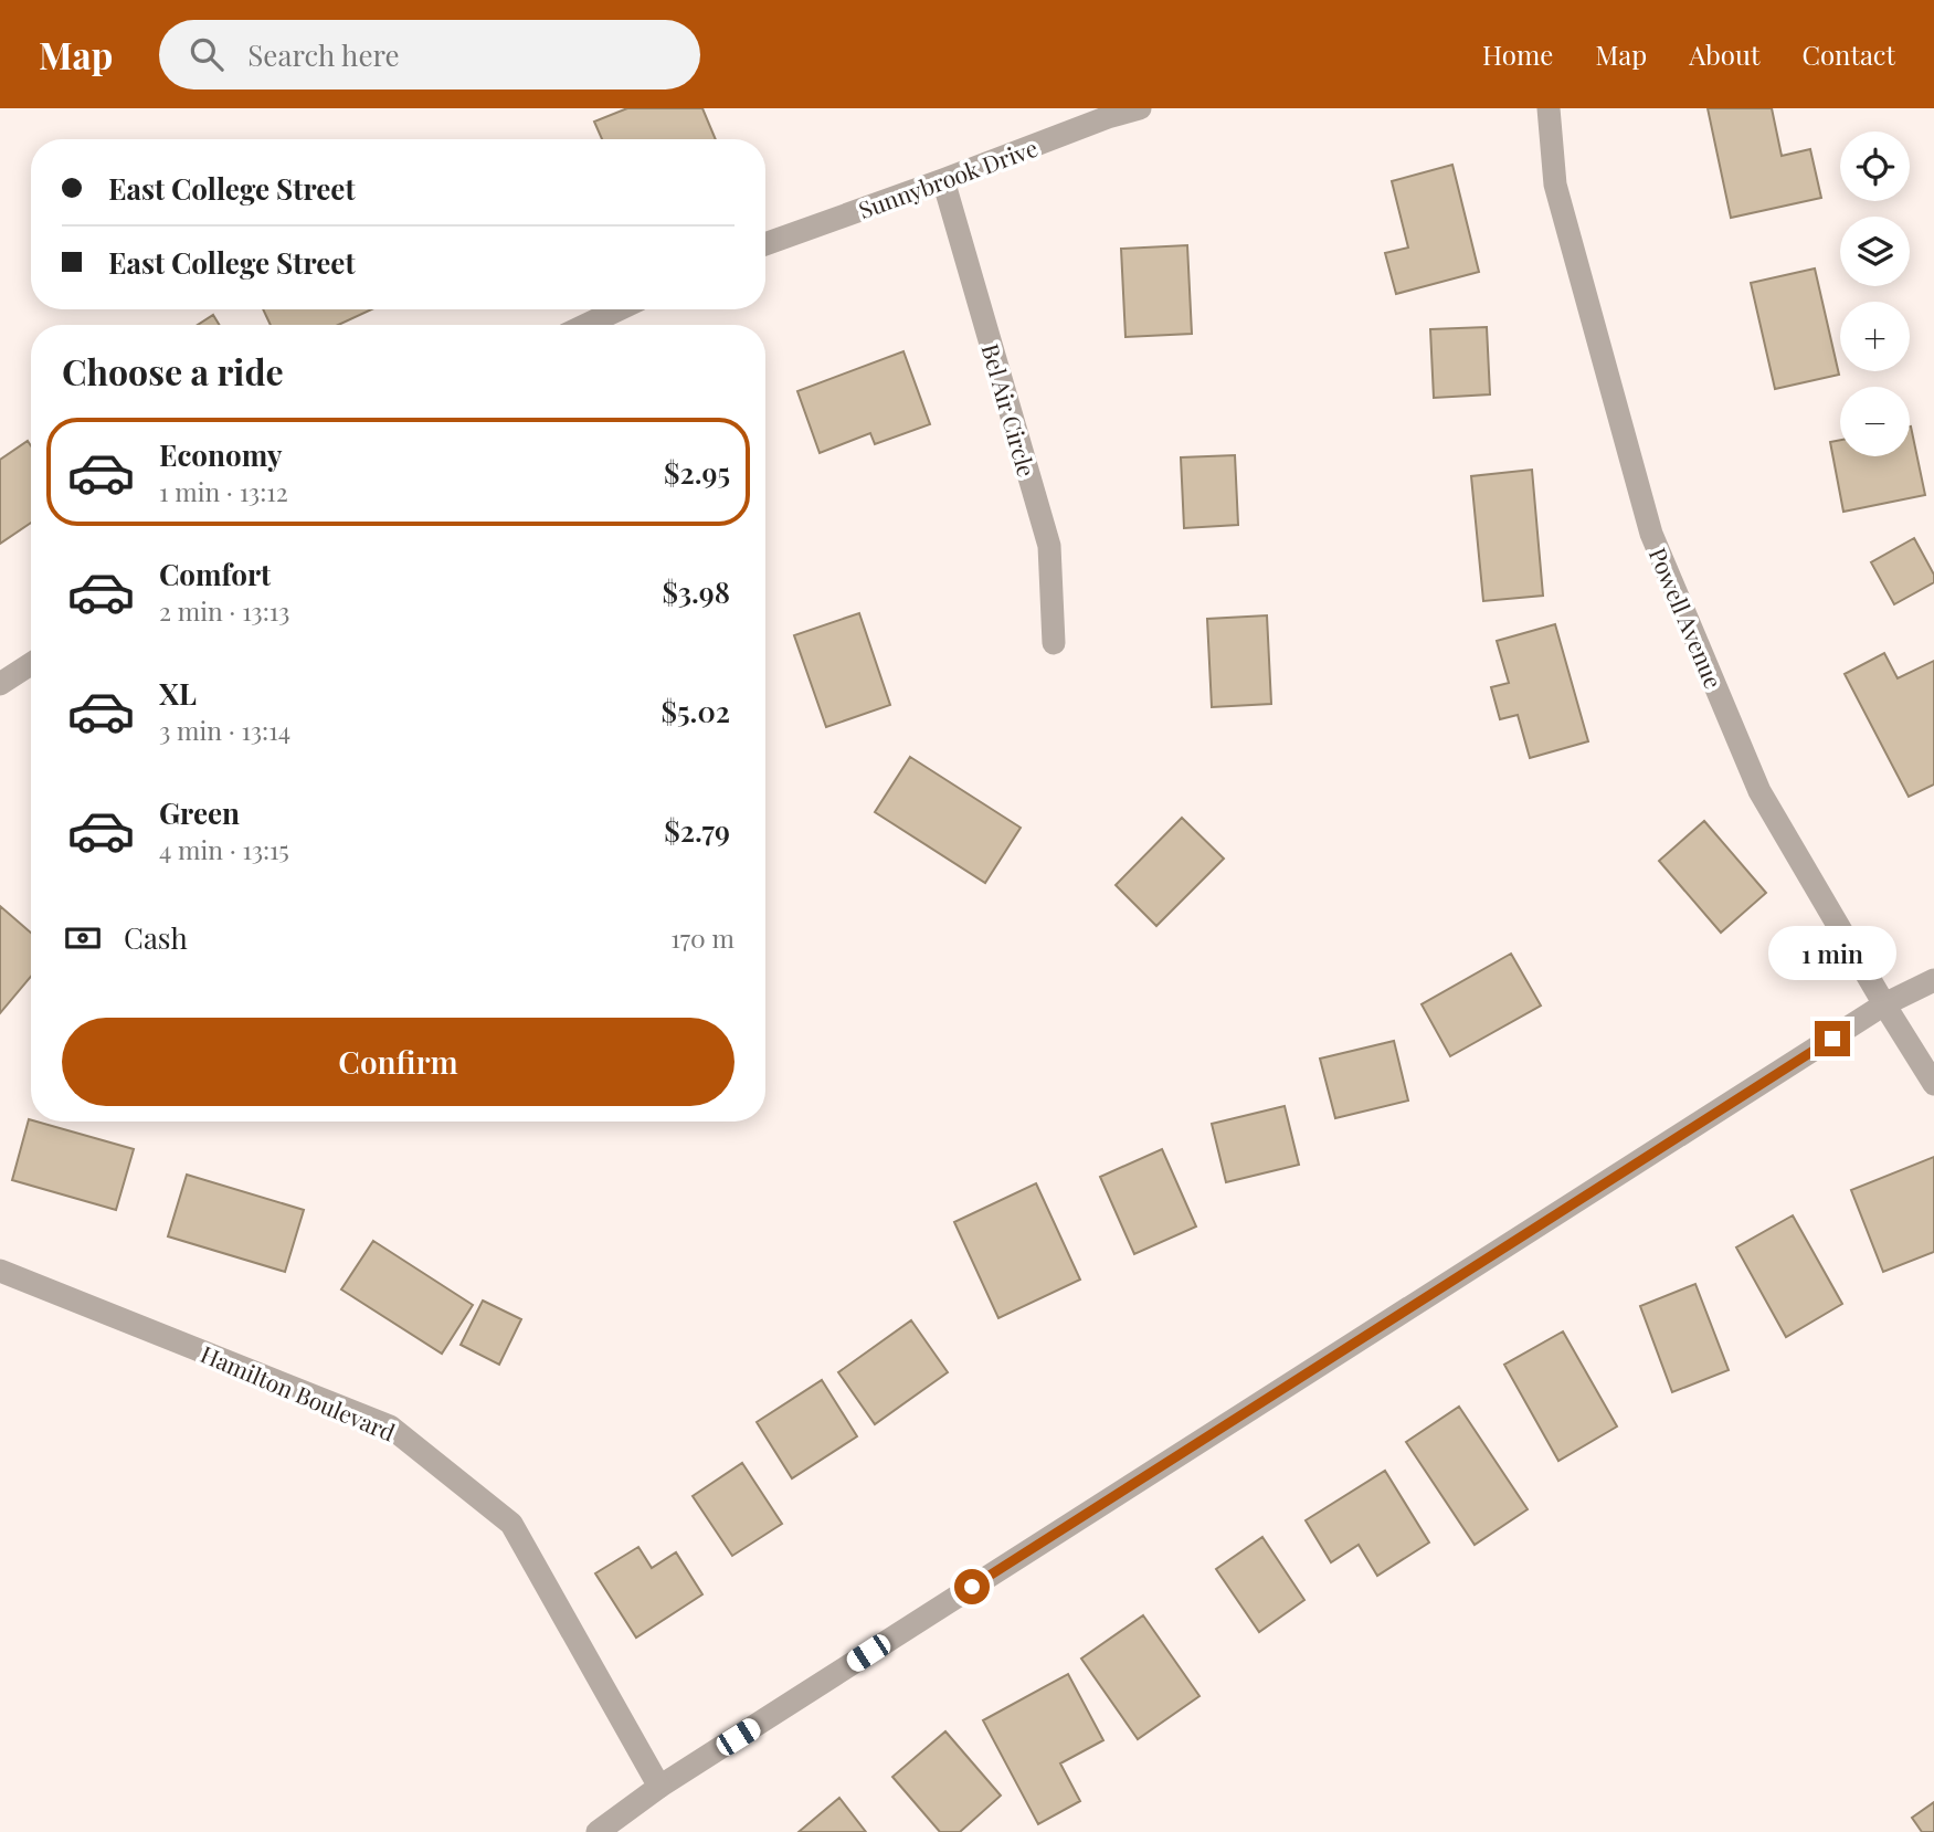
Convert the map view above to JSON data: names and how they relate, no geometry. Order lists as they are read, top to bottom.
{
  "streets": {
    "street": [
      "Sunnybrook Drive",
      "Bel Air Circle",
      "Powell Avenue",
      "Hamilton Boulevard"
    ]
  },
  "crossings": [
    ["Sunnybrook Drive", "Bel Air Circle"]
  ],
  "page": {
    "header": "Map",
    "search": "Search here",
    "nav": [
      "Home",
      "Map",
      "About",
      "Contact"
    ],
    "map_buttons": ["+", "−"],
    "banner": ["East College Street", "East College Street"],
    "heading": "Choose a ride",
    "list": [
      {
        "name": "Economy",
        "note": "1 min · 13:12",
        "value": "$2.95"
      },
      {
        "name": "Comfort",
        "note": "2 min · 13:13",
        "value": "$3.98"
      },
      {
        "name": "XL",
        "note": "3 min · 13:14",
        "value": "$5.02"
      },
      {
        "name": "Green",
        "note": "4 min · 13:15",
        "value": "$2.79"
      }
    ],
    "pay": ["Cash", "170 m"],
    "bubble": "1 min",
    "buttons": "Confirm"
  }
}
